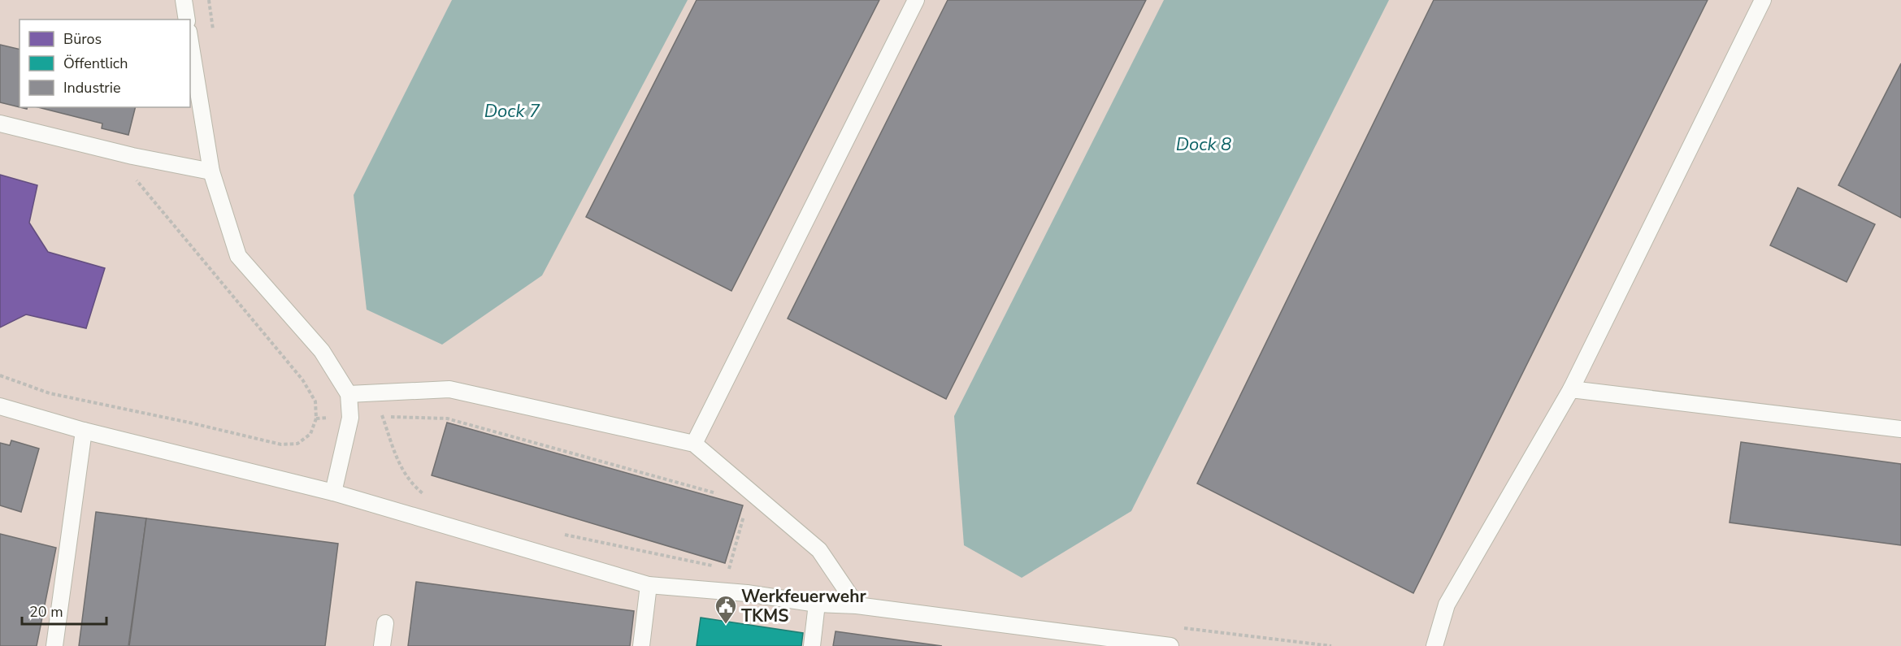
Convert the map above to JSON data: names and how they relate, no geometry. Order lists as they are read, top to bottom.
{
  "water": ["Dock 7", "Dock 8"],
  "places": {
    "public building": ["Werkfeuerwehr TKMS"]
  },
  "legend": ["Büros", "Öffentlich", "Industrie"],
  "scale_bar": "20 m"
}
